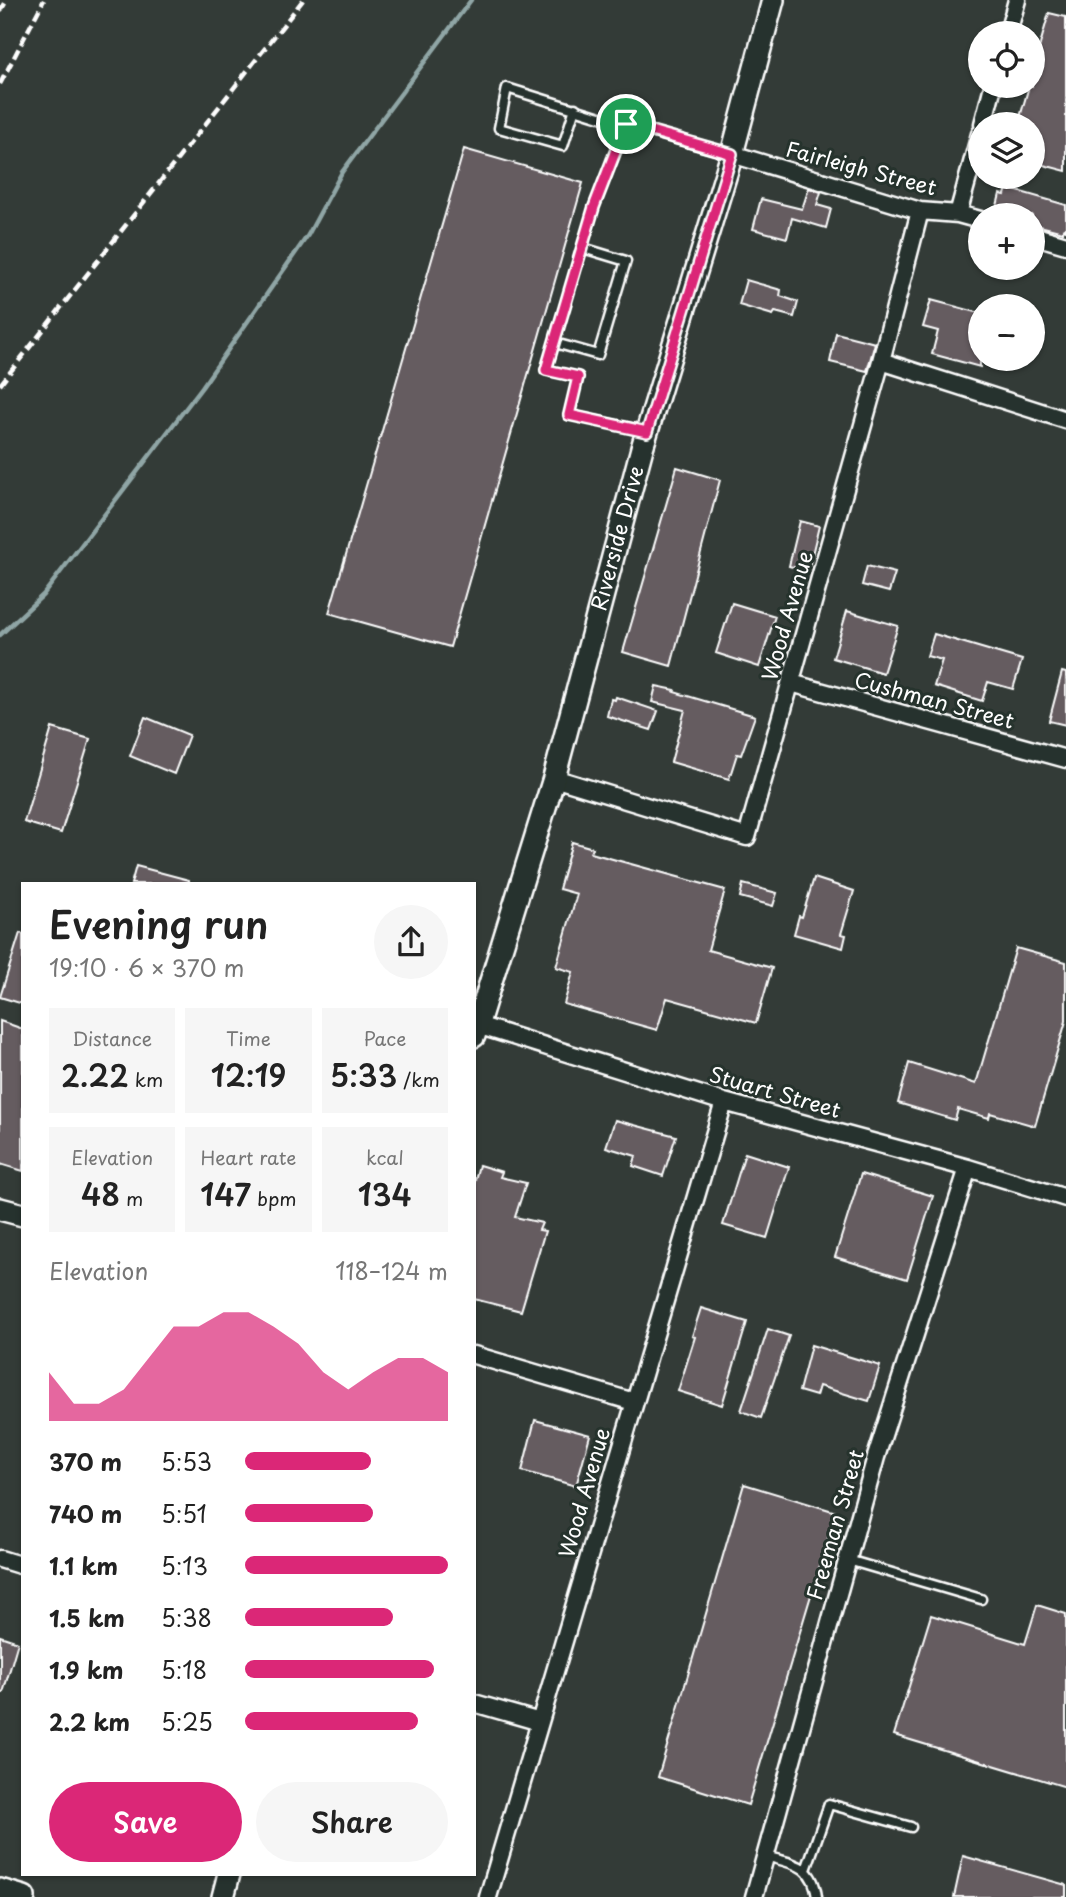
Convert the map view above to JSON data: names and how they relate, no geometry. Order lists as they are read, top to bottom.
{
  "streets": {
    "street": [
      "Fairleigh Street",
      "Riverside Drive",
      "Wood Avenue",
      "Cushman Street",
      "Stuart Street",
      "Freeman Street"
    ]
  },
  "crossings": [
    ["Fairleigh Street", "Riverside Drive"],
    ["Fairleigh Street", "Wood Avenue"],
    ["Riverside Drive", "Wood Avenue"],
    ["Wood Avenue", "Cushman Street"],
    ["Wood Avenue", "Stuart Street"],
    ["Stuart Street", "Freeman Street"]
  ],
  "page": {
    "map_buttons": ["+", "−"],
    "heading": ["Evening run", "19:10 · 6 × 370 m"],
    "stats": [
      ["Distance", "2.22 km"],
      ["Time", "12:19"],
      ["Pace", "5:33 /km"],
      ["Elevation", "48 m"],
      ["Heart rate", "147 bpm"],
      ["kcal", "134"]
    ],
    "chart": ["Elevation", "118–124 m"],
    "list": [
      {
        "name": "370 m",
        "note": "5:53"
      },
      {
        "name": "740 m",
        "note": "5:51"
      },
      {
        "name": "1.1 km",
        "note": "5:13"
      },
      {
        "name": "1.5 km",
        "note": "5:38"
      },
      {
        "name": "1.9 km",
        "note": "5:18"
      },
      {
        "name": "2.2 km",
        "note": "5:25"
      }
    ],
    "buttons": ["Save", "Share"]
  }
}
